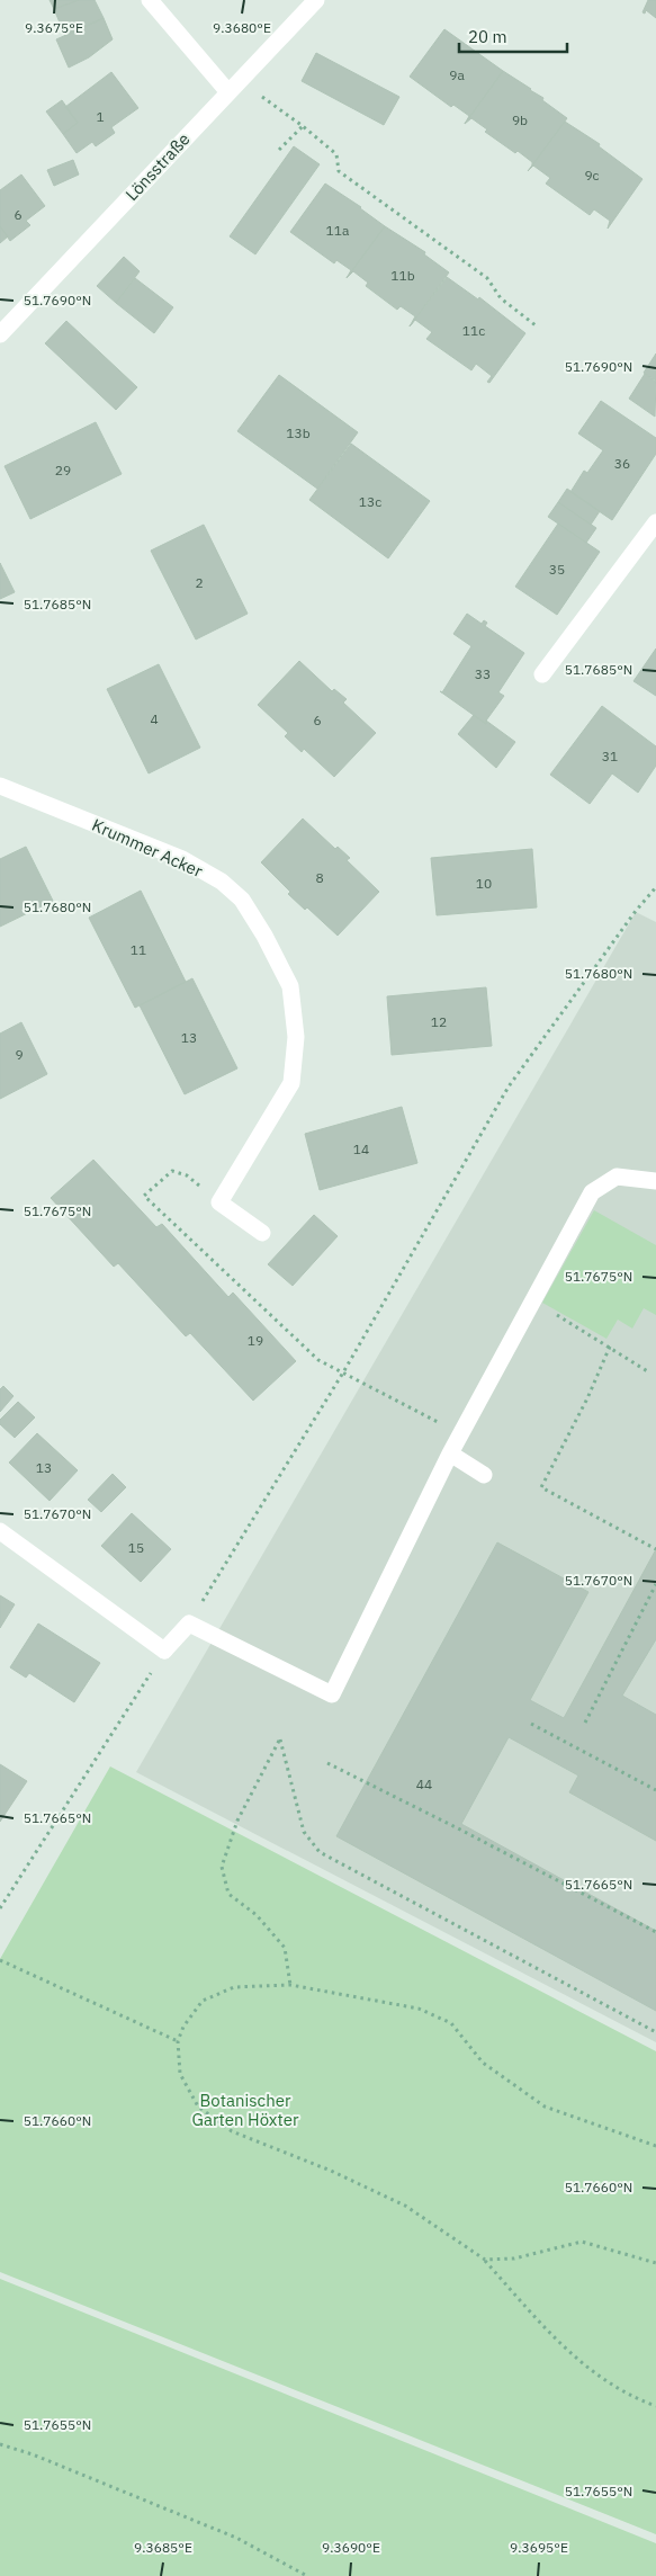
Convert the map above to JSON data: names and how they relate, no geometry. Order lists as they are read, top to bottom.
{
  "streets": {
    "street": ["Lönsstraße", "Krummer Acker"]
  },
  "parks": ["Botanischer Garten Höxter"],
  "house_numbers": [
    "9a",
    "1",
    "9b",
    "9c",
    "6",
    "11a",
    "11b",
    "11c",
    "13b",
    "36",
    "29",
    "13c",
    "35",
    "2",
    "33",
    "4",
    "6",
    "31",
    "8",
    "10",
    "11",
    "12",
    "13",
    "9",
    "14",
    "19",
    "13",
    "15",
    "44"
  ],
  "scale_bar": "20 m",
  "coordinates": [
    "9.3675°E",
    "9.3680°E",
    "51.7690°N",
    "51.7685°N",
    "51.7680°N",
    "51.7675°N",
    "51.7670°N",
    "51.7665°N",
    "51.7660°N",
    "51.7655°N",
    "9.3685°E",
    "9.3690°E",
    "9.3695°E"
  ]
}
